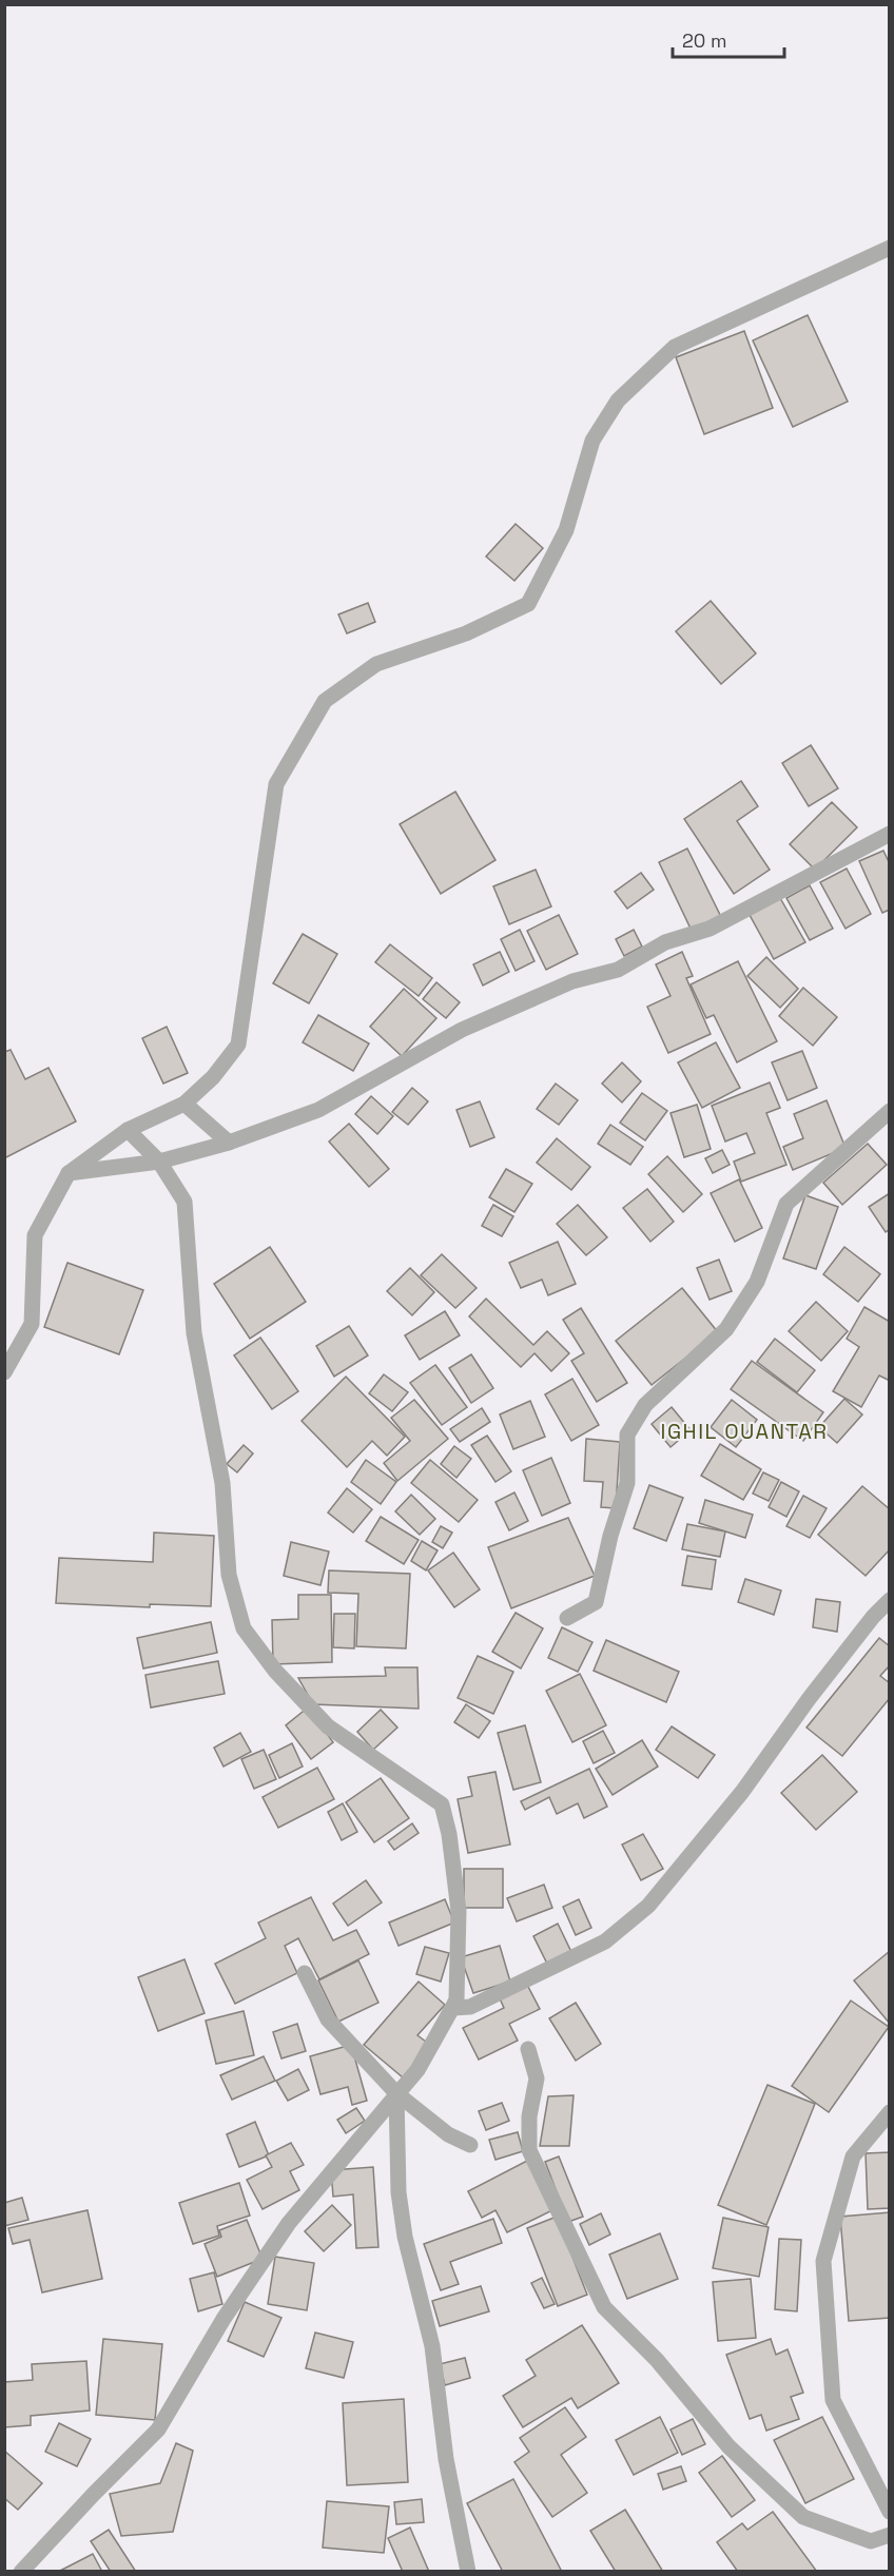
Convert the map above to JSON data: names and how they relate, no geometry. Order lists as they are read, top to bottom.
{
  "districts": ["IGHIL OUANTAR"],
  "scale_bar": "20 m"
}
